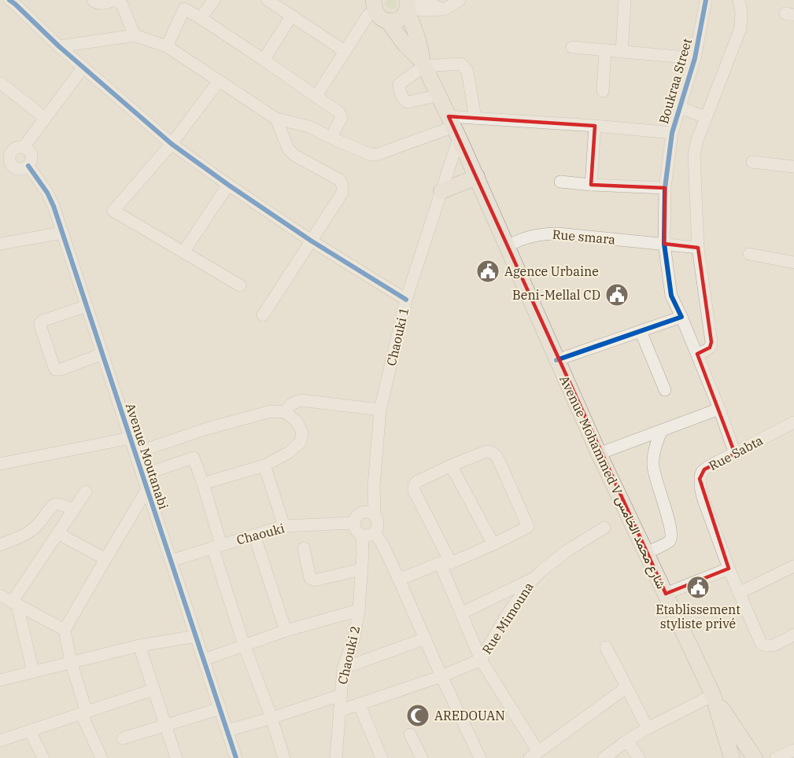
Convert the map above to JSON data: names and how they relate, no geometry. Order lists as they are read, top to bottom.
{
  "streets": {
    "main road": ["Avenue Mohammed V شارع محمد الخامس"],
    "street": [
      "Boukraa Street",
      "Rue smara",
      "Chaouki 1",
      "Rue Sabta",
      "Avenue Moutanabi",
      "Chaouki",
      "Rue Mimouna",
      "Chaouki 2"
    ]
  },
  "crossings": [
    ["Boukraa Street", "Rue smara"],
    ["Boukraa Street", "Rue Sabta"],
    ["Rue smara", "Avenue Mohammed V شارع محمد الخامس"],
    ["Chaouki 1", "Avenue Mohammed V شارع محمد الخامس"],
    ["Chaouki 1", "Chaouki"],
    ["Chaouki 1", "Chaouki 2"],
    ["Avenue Moutanabi", "Chaouki"],
    ["Chaouki", "Chaouki 2"],
    ["Rue Mimouna", "Chaouki 2"]
  ],
  "places": {
    "public building": ["Agence Urbaine", "Beni-Mellal CD", "Etablissement styliste privé"],
    "mosque": ["AREDOUAN"]
  }
}
